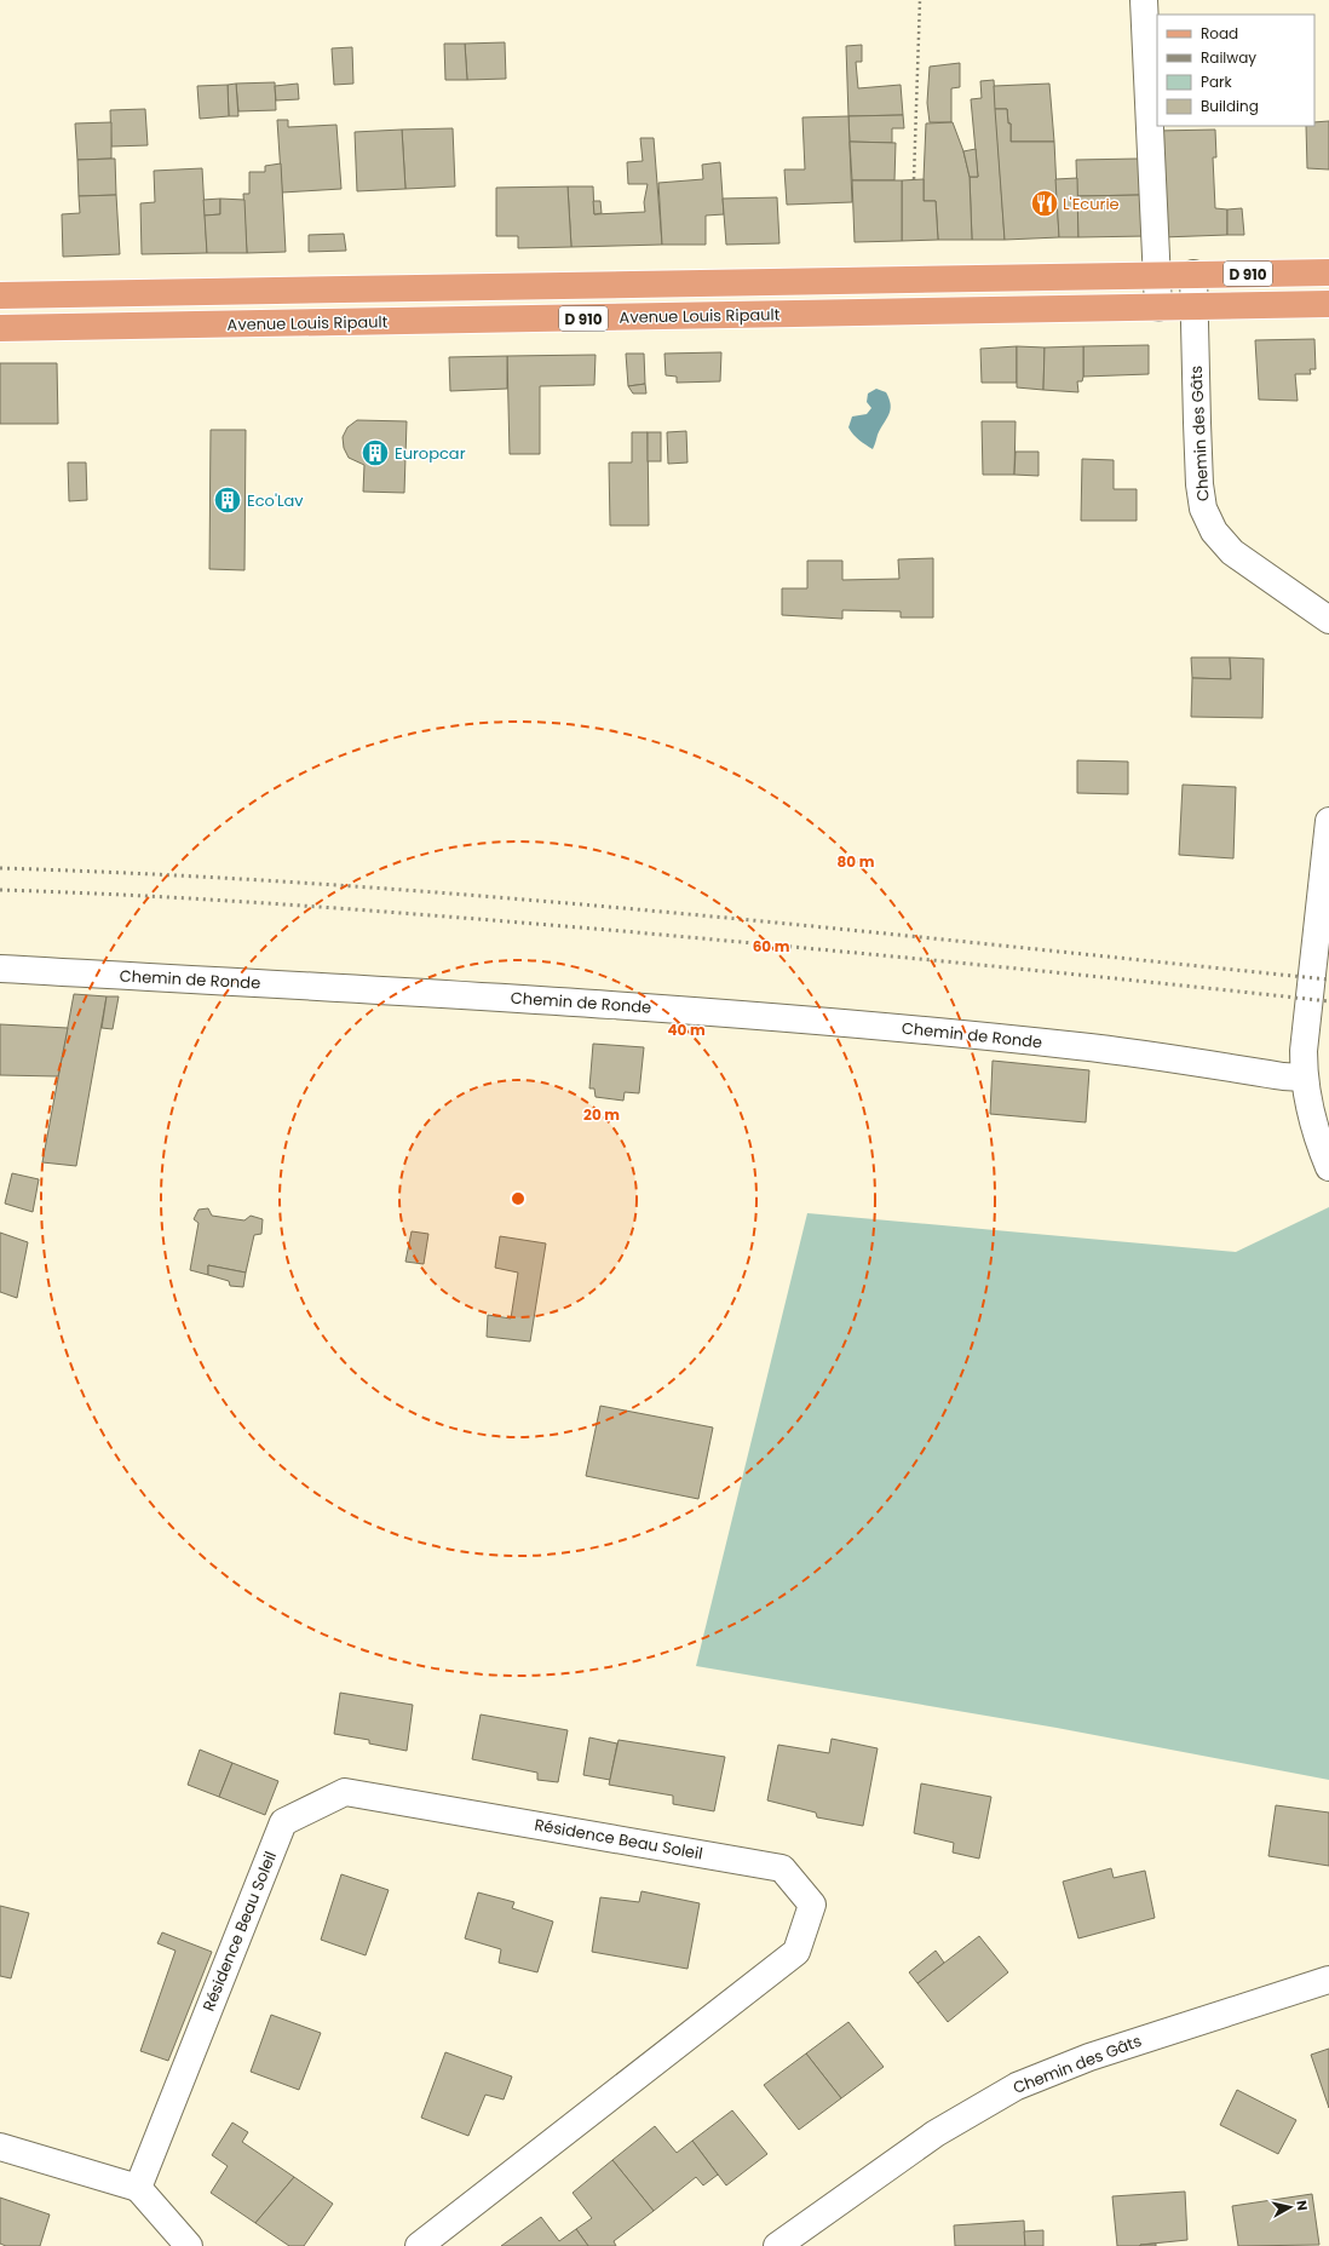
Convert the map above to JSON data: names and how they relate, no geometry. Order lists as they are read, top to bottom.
{
  "streets": {
    "main road": ["D 910", "Avenue Louis Ripault"],
    "street": ["Chemin des Gâts", "Chemin de Ronde", "Résidence Beau Soleil"]
  },
  "crossings": [
    ["D 910", "Avenue Louis Ripault"],
    ["D 910", "Chemin des Gâts"]
  ],
  "places": {
    "restaurant": ["L'Ecurie"],
    "building": ["Europcar", "Eco'Lav"]
  },
  "legend": [
    "Road",
    "Railway",
    "Park",
    "Building"
  ],
  "north": "right",
  "rings": [
    "80 m",
    "60 m",
    "40 m",
    "20 m"
  ]
}
